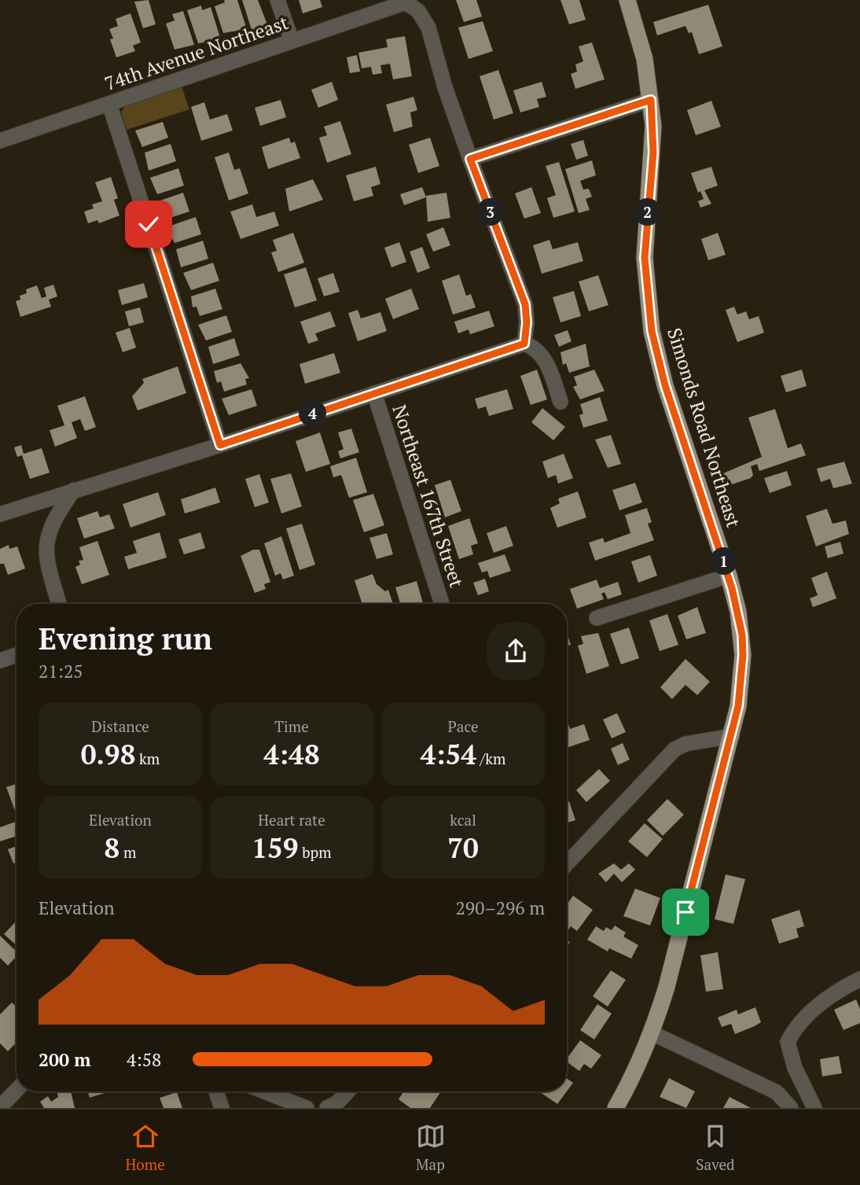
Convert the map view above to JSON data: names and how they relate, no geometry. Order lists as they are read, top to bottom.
{
  "streets": {
    "main road": ["Simonds Road Northeast"],
    "street": ["74th Avenue Northeast", "Northeast 167th Street"]
  },
  "page": {
    "pins": [
      "2",
      "3",
      "4",
      "1"
    ],
    "heading": ["Evening run", "21:25"],
    "stats": [
      ["Distance", "0.98 km"],
      ["Time", "4:48"],
      ["Pace", "4:54 /km"],
      ["Elevation", "8 m"],
      ["Heart rate", "159 bpm"],
      ["kcal", "70"]
    ],
    "chart": ["Elevation", "290–296 m"],
    "list": [
      {
        "name": "200 m",
        "note": "4:58"
      }
    ],
    "tabs": ["Home", "Map", "Saved"]
  }
}
